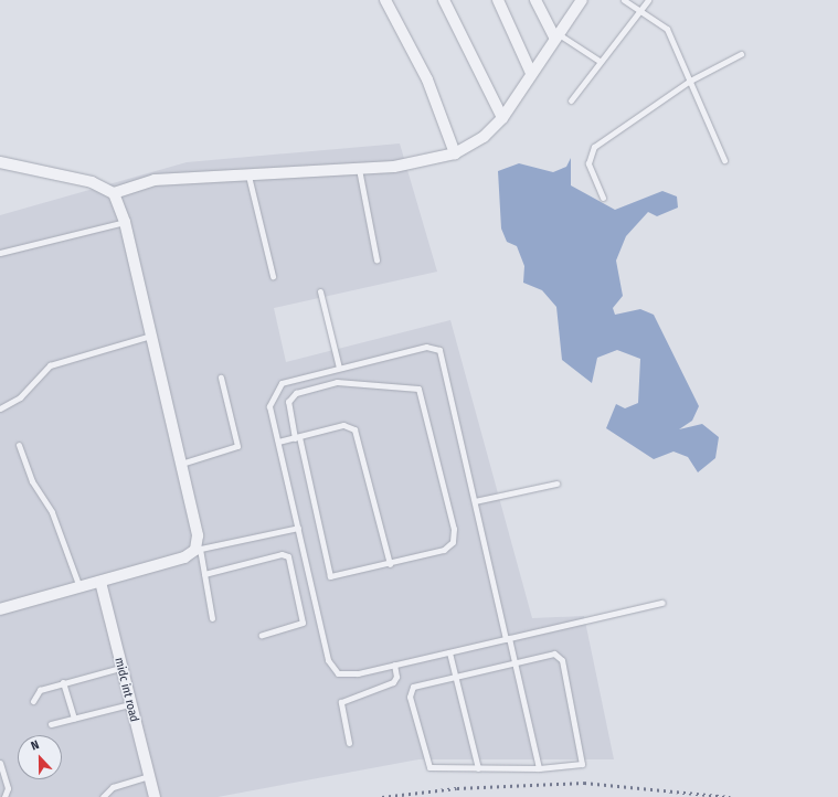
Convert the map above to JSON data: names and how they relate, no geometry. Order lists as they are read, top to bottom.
{
  "streets": {
    "street": ["midc int road"]
  },
  "north": "top"
}
